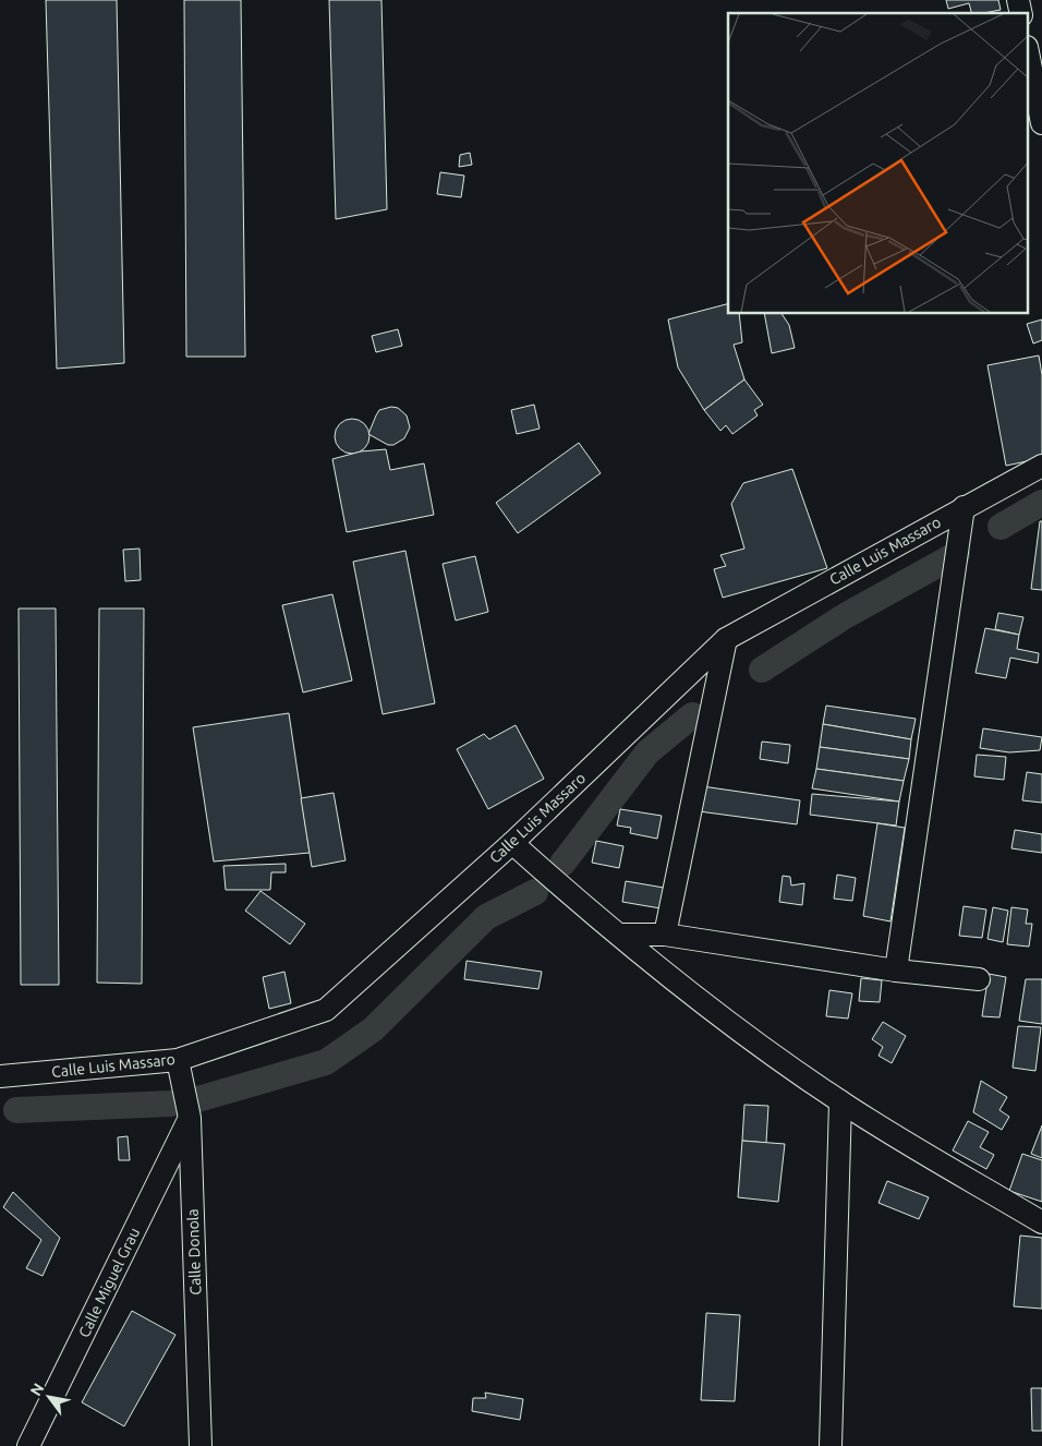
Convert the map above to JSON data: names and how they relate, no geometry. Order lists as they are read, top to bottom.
{
  "streets": {
    "street": ["Calle Luis Massaro", "Calle Donola", "Calle Miguel Grau"]
  },
  "crossings": [
    ["Calle Luis Massaro", "Calle Donola"],
    ["Calle Donola", "Calle Miguel Grau"]
  ],
  "north": "top left"
}
